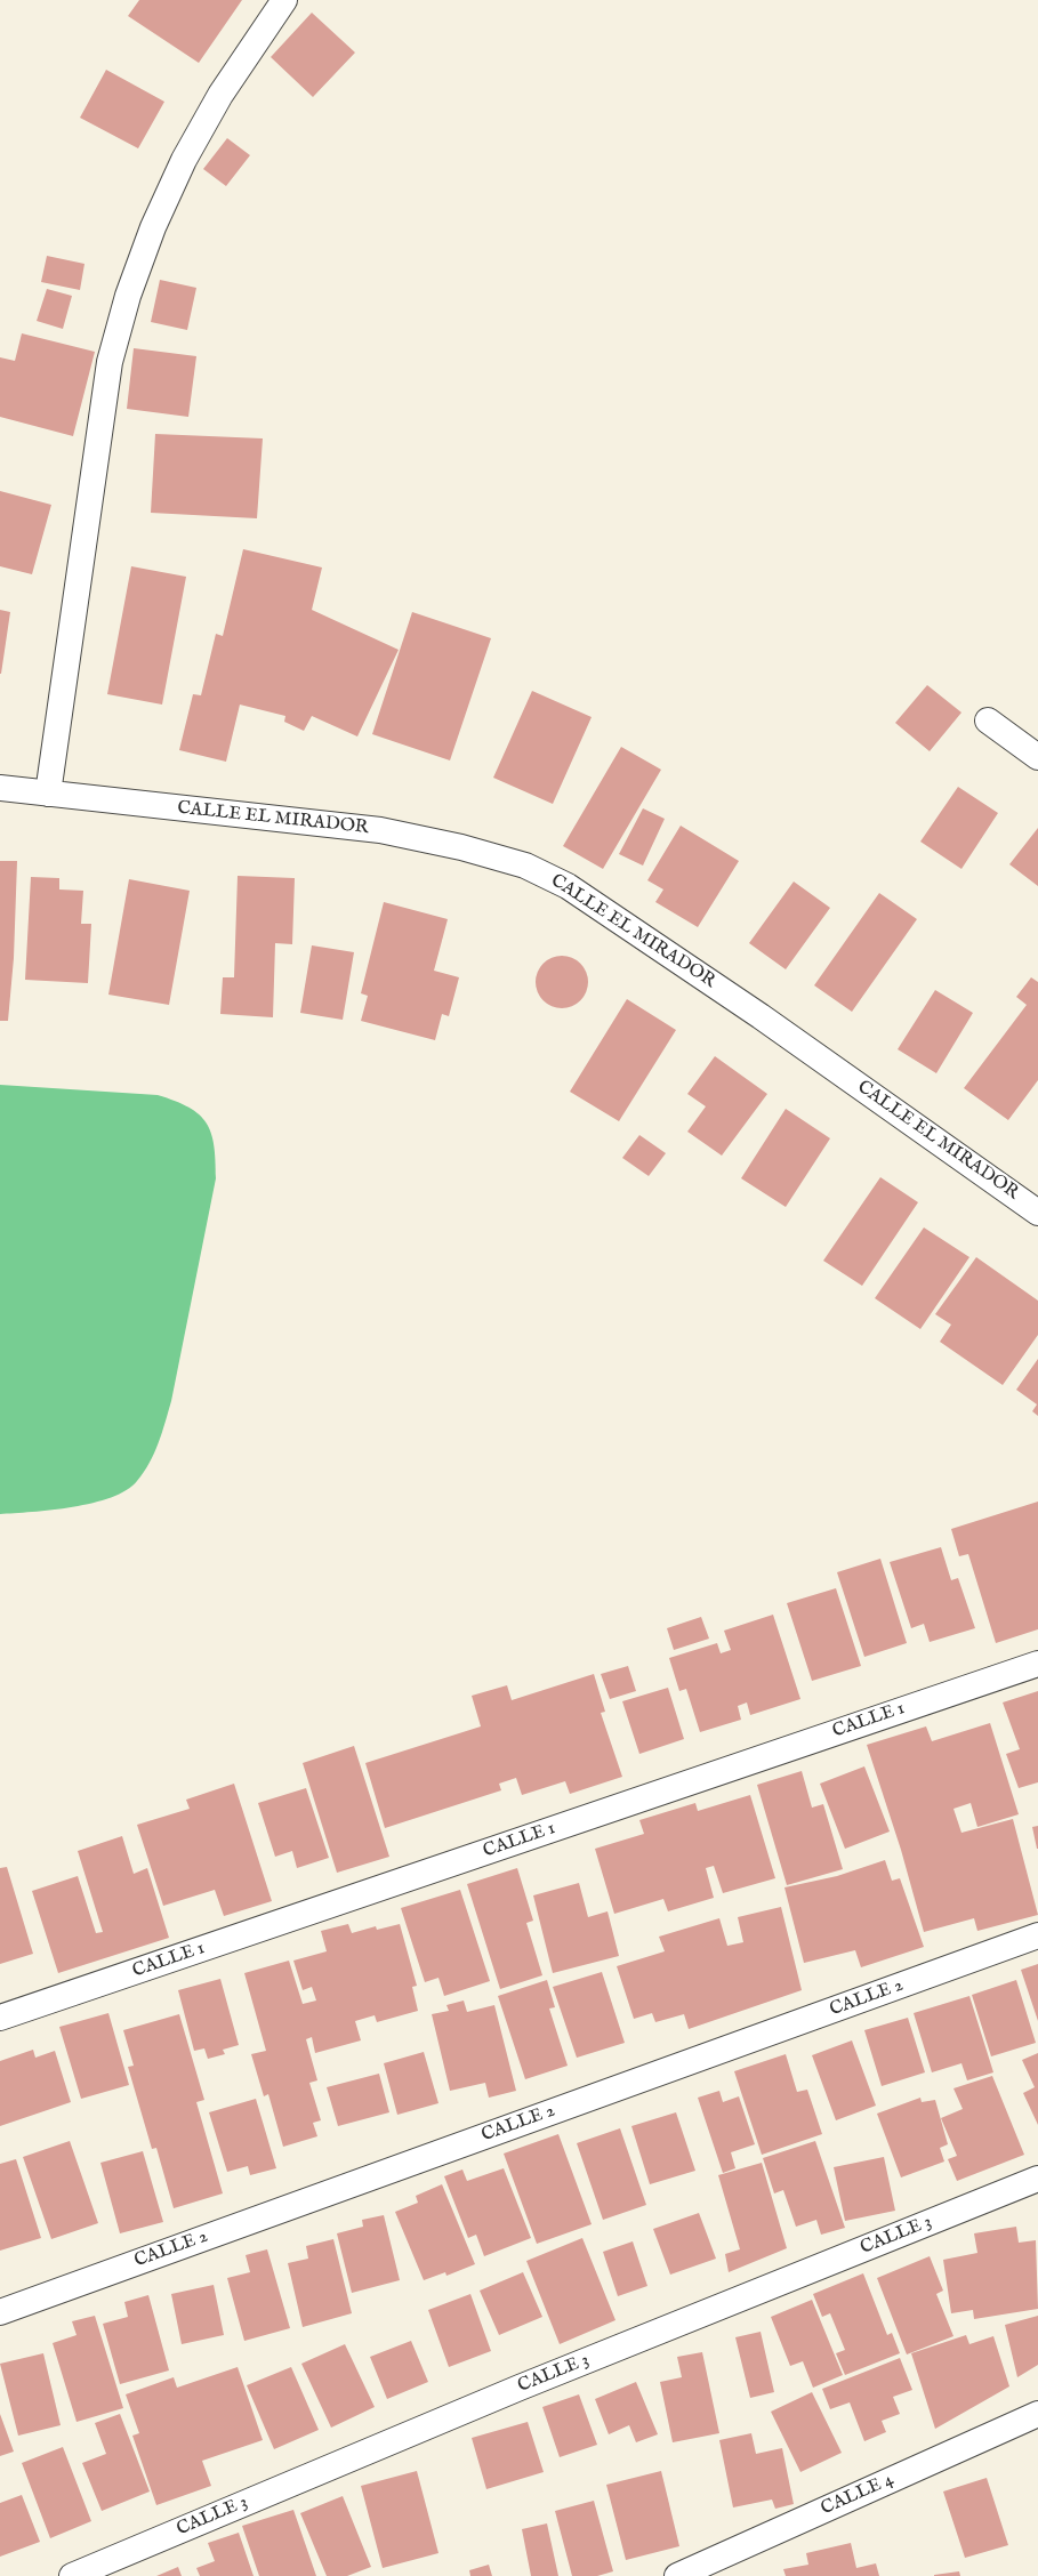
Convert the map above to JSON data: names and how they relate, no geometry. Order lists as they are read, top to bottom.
{
  "streets": {
    "street": [
      "CALLE EL MIRADOR",
      "CALLE 1",
      "CALLE 2",
      "CALLE 3",
      "CALLE 4"
    ]
  }
}
